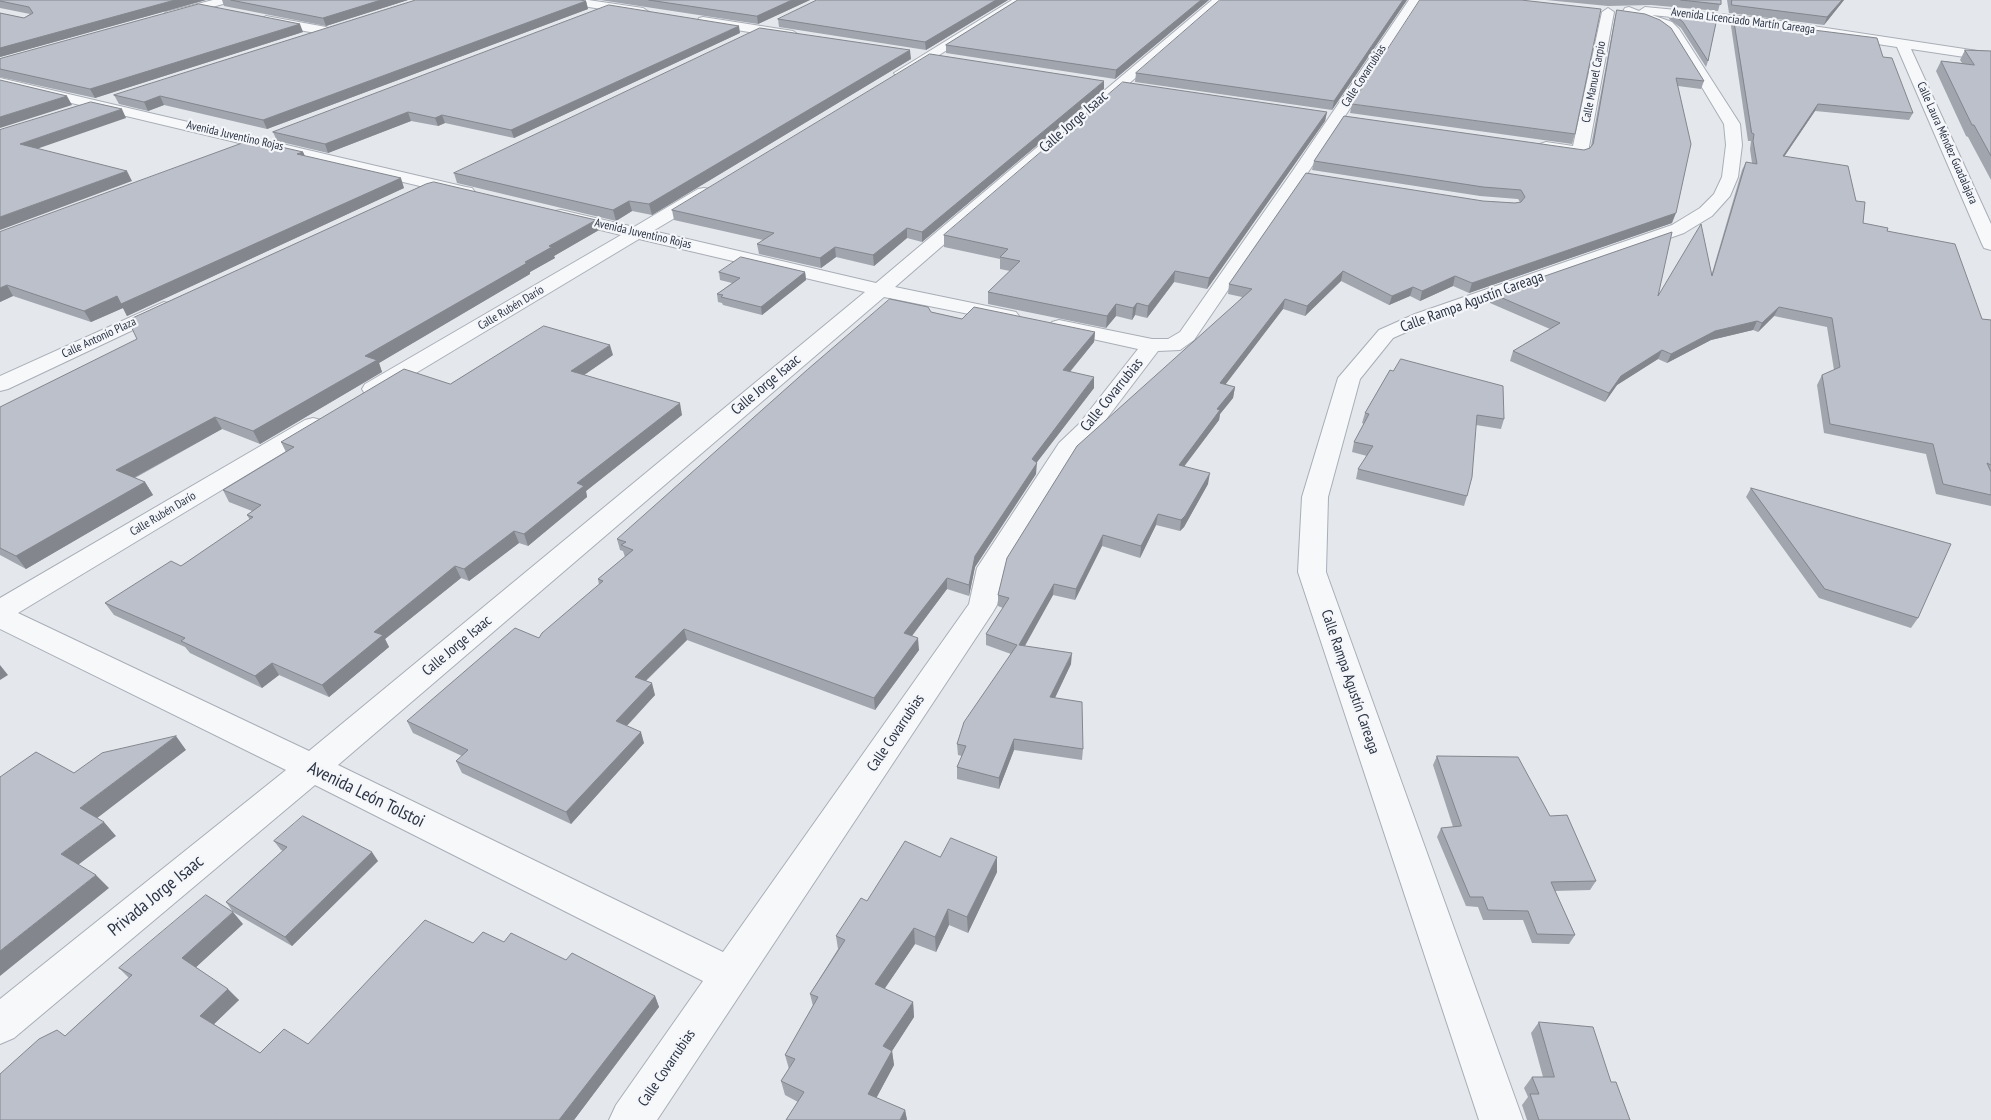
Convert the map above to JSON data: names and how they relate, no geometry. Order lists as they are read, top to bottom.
{
  "streets": {
    "street": [
      "Avenida Licenciado Martín Careaga",
      "Calle Covarrubias",
      "Calle Manuel Carpio",
      "Calle Jorge Isaac",
      "Avenida Juventino Rojas",
      "Calle Laura Méndez Guadalajara",
      "Calle Rampa Agustín Careaga",
      "Calle Rubén Darío",
      "Calle Antonio Plaza",
      "Avenida León Tolstoi",
      "Privada Jorge Isaac"
    ]
  },
  "crossings": [
    ["Avenida Licenciado Martín Careaga", "Calle Manuel Carpio"],
    ["Avenida Licenciado Martín Careaga", "Calle Laura Méndez Guadalajara"],
    ["Avenida Licenciado Martín Careaga", "Calle Rampa Agustín Careaga"],
    ["Calle Covarrubias", "Avenida León Tolstoi"],
    ["Calle Jorge Isaac", "Avenida Juventino Rojas"],
    ["Calle Jorge Isaac", "Avenida León Tolstoi"],
    ["Calle Jorge Isaac", "Privada Jorge Isaac"],
    ["Avenida Juventino Rojas", "Calle Rubén Darío"],
    ["Avenida León Tolstoi", "Privada Jorge Isaac"]
  ]
}
